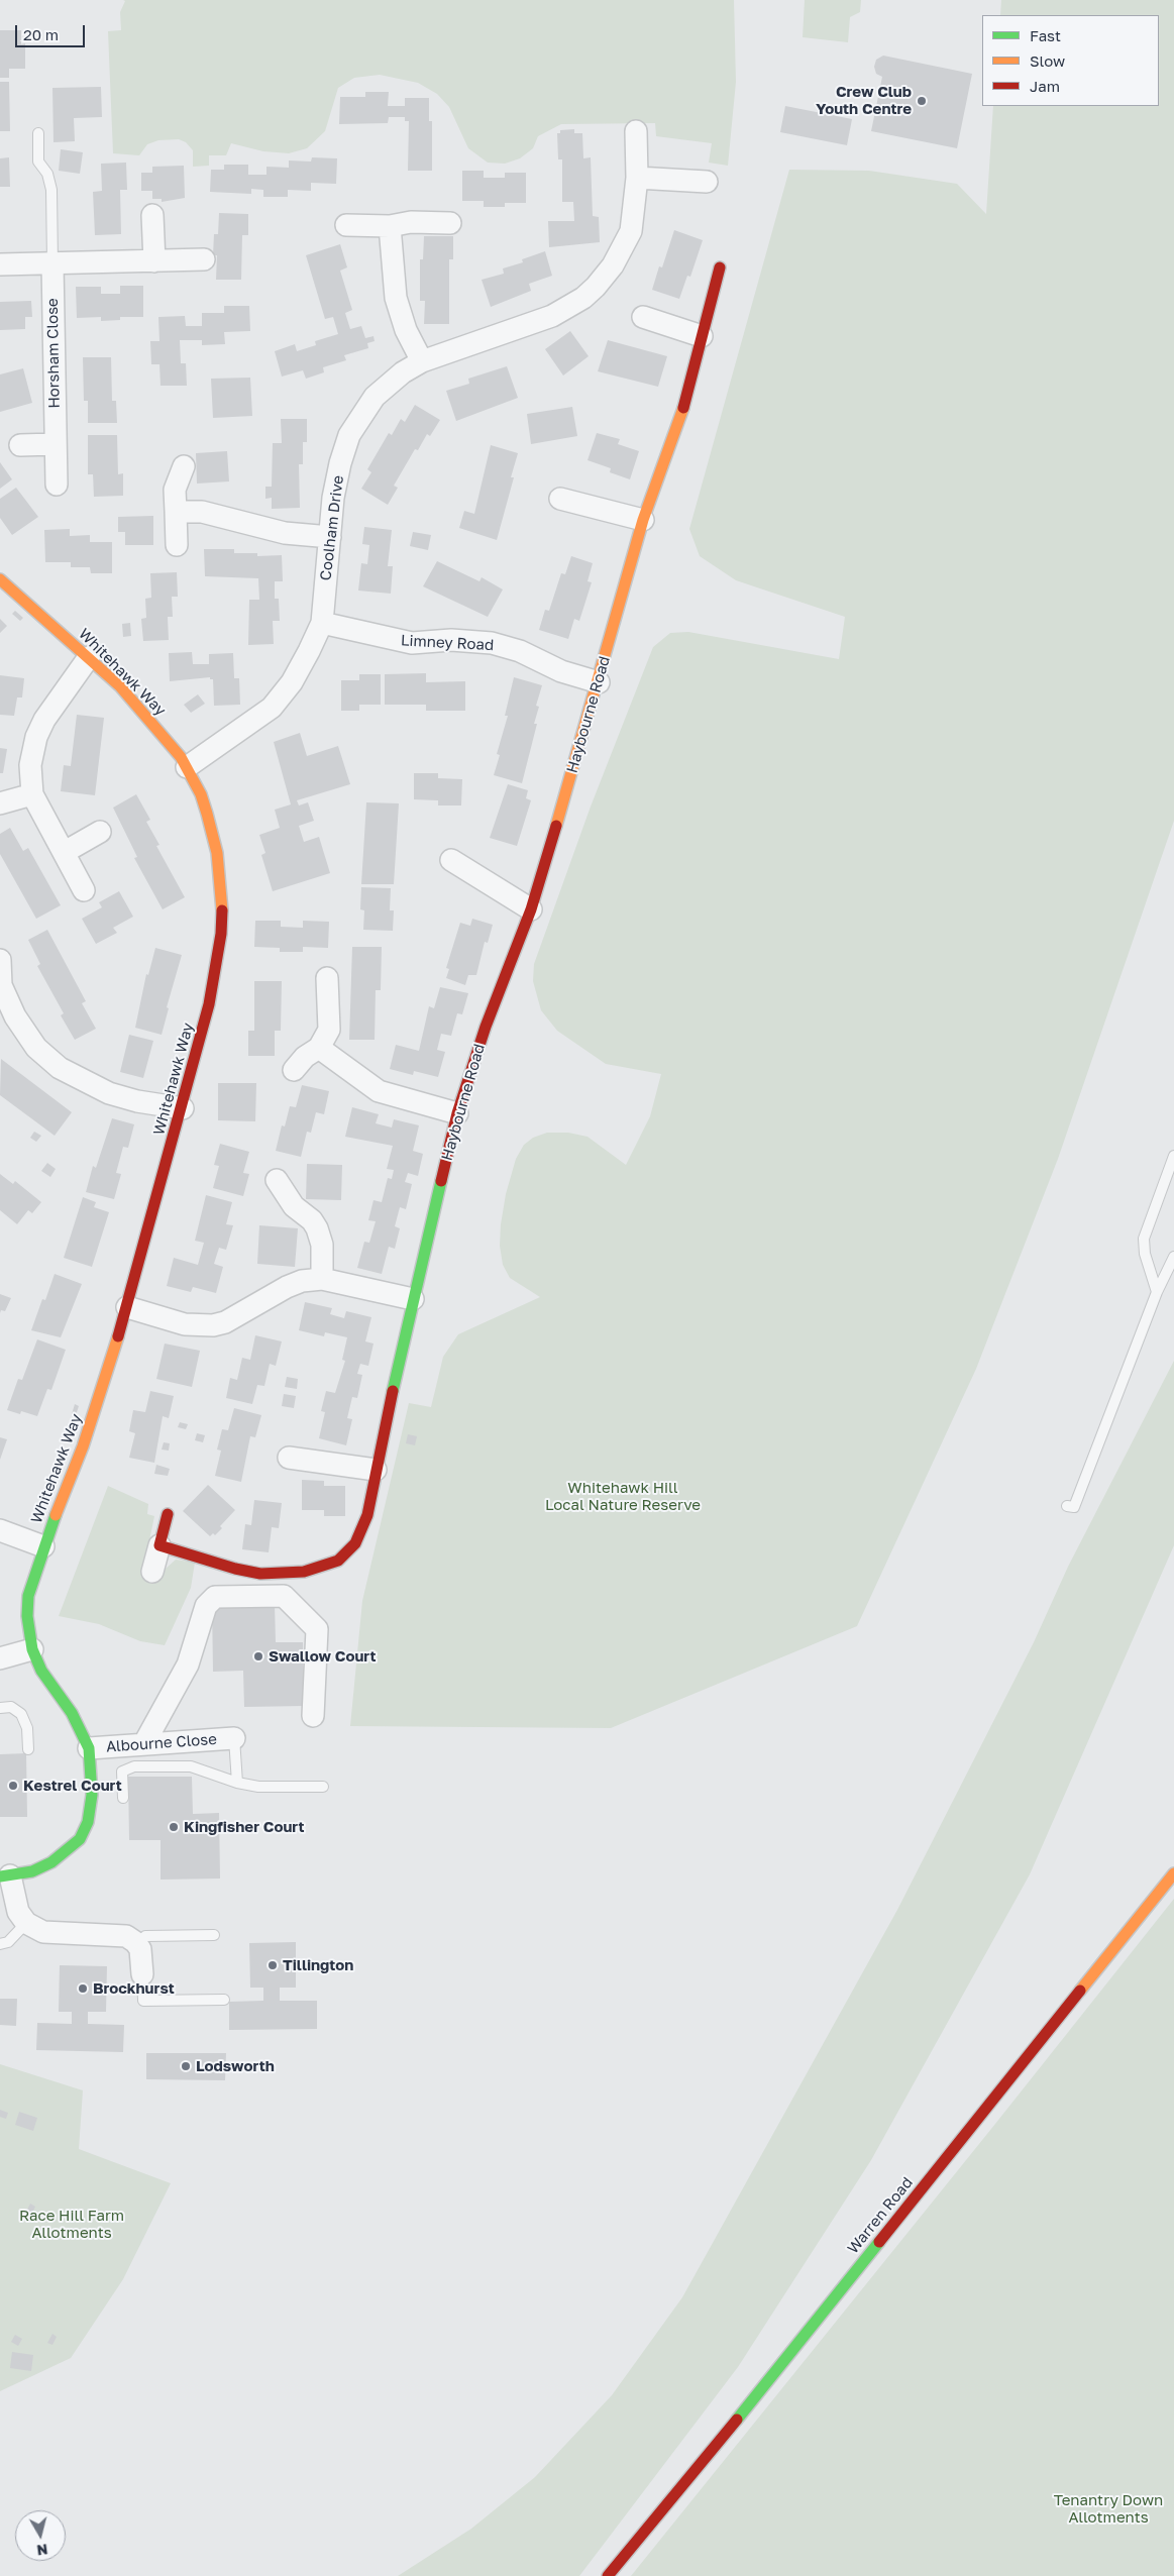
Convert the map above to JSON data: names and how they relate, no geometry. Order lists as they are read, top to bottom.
{
  "streets": {
    "street": [
      "Horsham Close",
      "Coolham Drive",
      "Limney Road",
      "Whitehawk Way",
      "Haybourne Road",
      "Albourne Close",
      "Warren Road"
    ]
  },
  "crossings": [
    ["Coolham Drive", "Limney Road"],
    ["Coolham Drive", "Whitehawk Way"],
    ["Limney Road", "Haybourne Road"],
    ["Whitehawk Way", "Albourne Close"]
  ],
  "parks": ["Whitehawk Hill Local Nature Reserve", "Race Hill Farm Allotments", "Tenantry Down Allotments"],
  "places": [
    "Crew Club Youth Centre",
    "Swallow Court",
    "Kestrel Court",
    "Kingfisher Court",
    "Tillington",
    "Brockhurst",
    "Lodsworth"
  ],
  "legend": ["Fast", "Slow", "Jam"],
  "scale_bar": "20 m",
  "north": "bottom"
}
